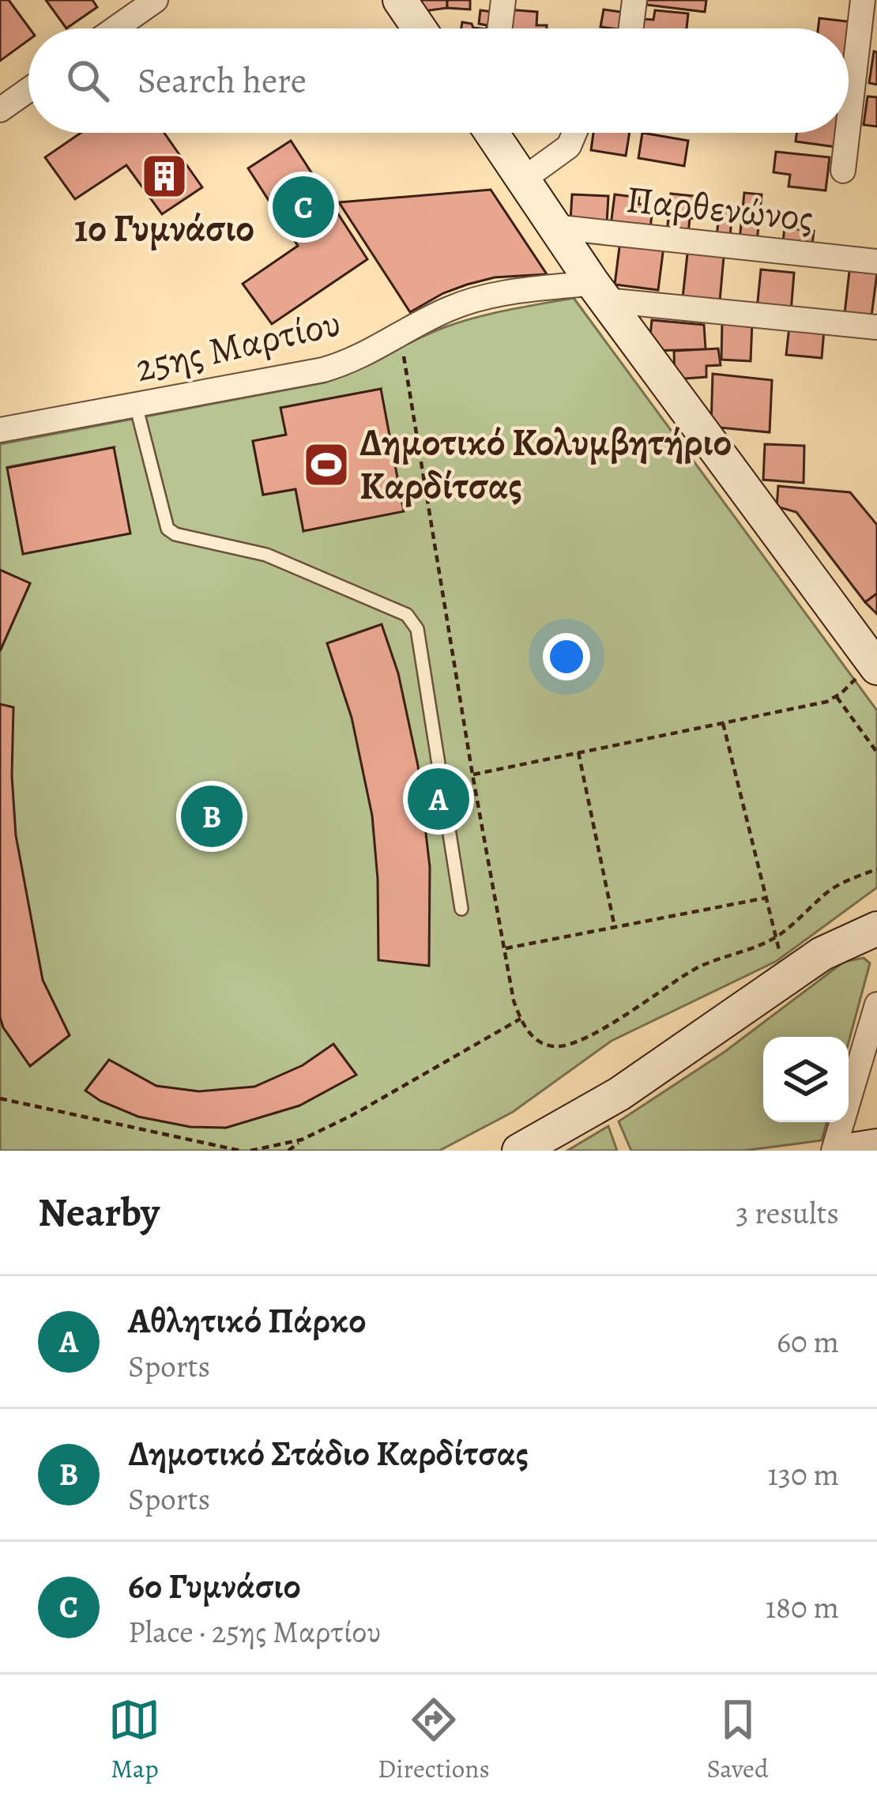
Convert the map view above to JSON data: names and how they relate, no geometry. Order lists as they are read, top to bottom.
{
  "streets": {
    "street": ["Παρθενώνος", "25ης Μαρτίου"]
  },
  "places": {
    "building": ["1ο Γυμνάσιο"],
    "sports": ["Δημοτικό Κολυμβητήριο Καρδίτσας"]
  },
  "page": {
    "search": "Search here",
    "pins": ["C", "A", "B"],
    "heading": ["Nearby", "3 results"],
    "list": [
      {
        "mark": "A",
        "name": "Αθλητικό Πάρκο",
        "note": "Sports",
        "value": "60 m"
      },
      {
        "mark": "B",
        "name": "Δημοτικό Στάδιο Καρδίτσας",
        "note": "Sports",
        "value": "130 m"
      },
      {
        "mark": "C",
        "name": "6ο Γυμνάσιο",
        "note": "Place · 25ης Μαρτίου",
        "value": "180 m"
      }
    ],
    "nav": ["Map", "Directions", "Saved"]
  }
}
